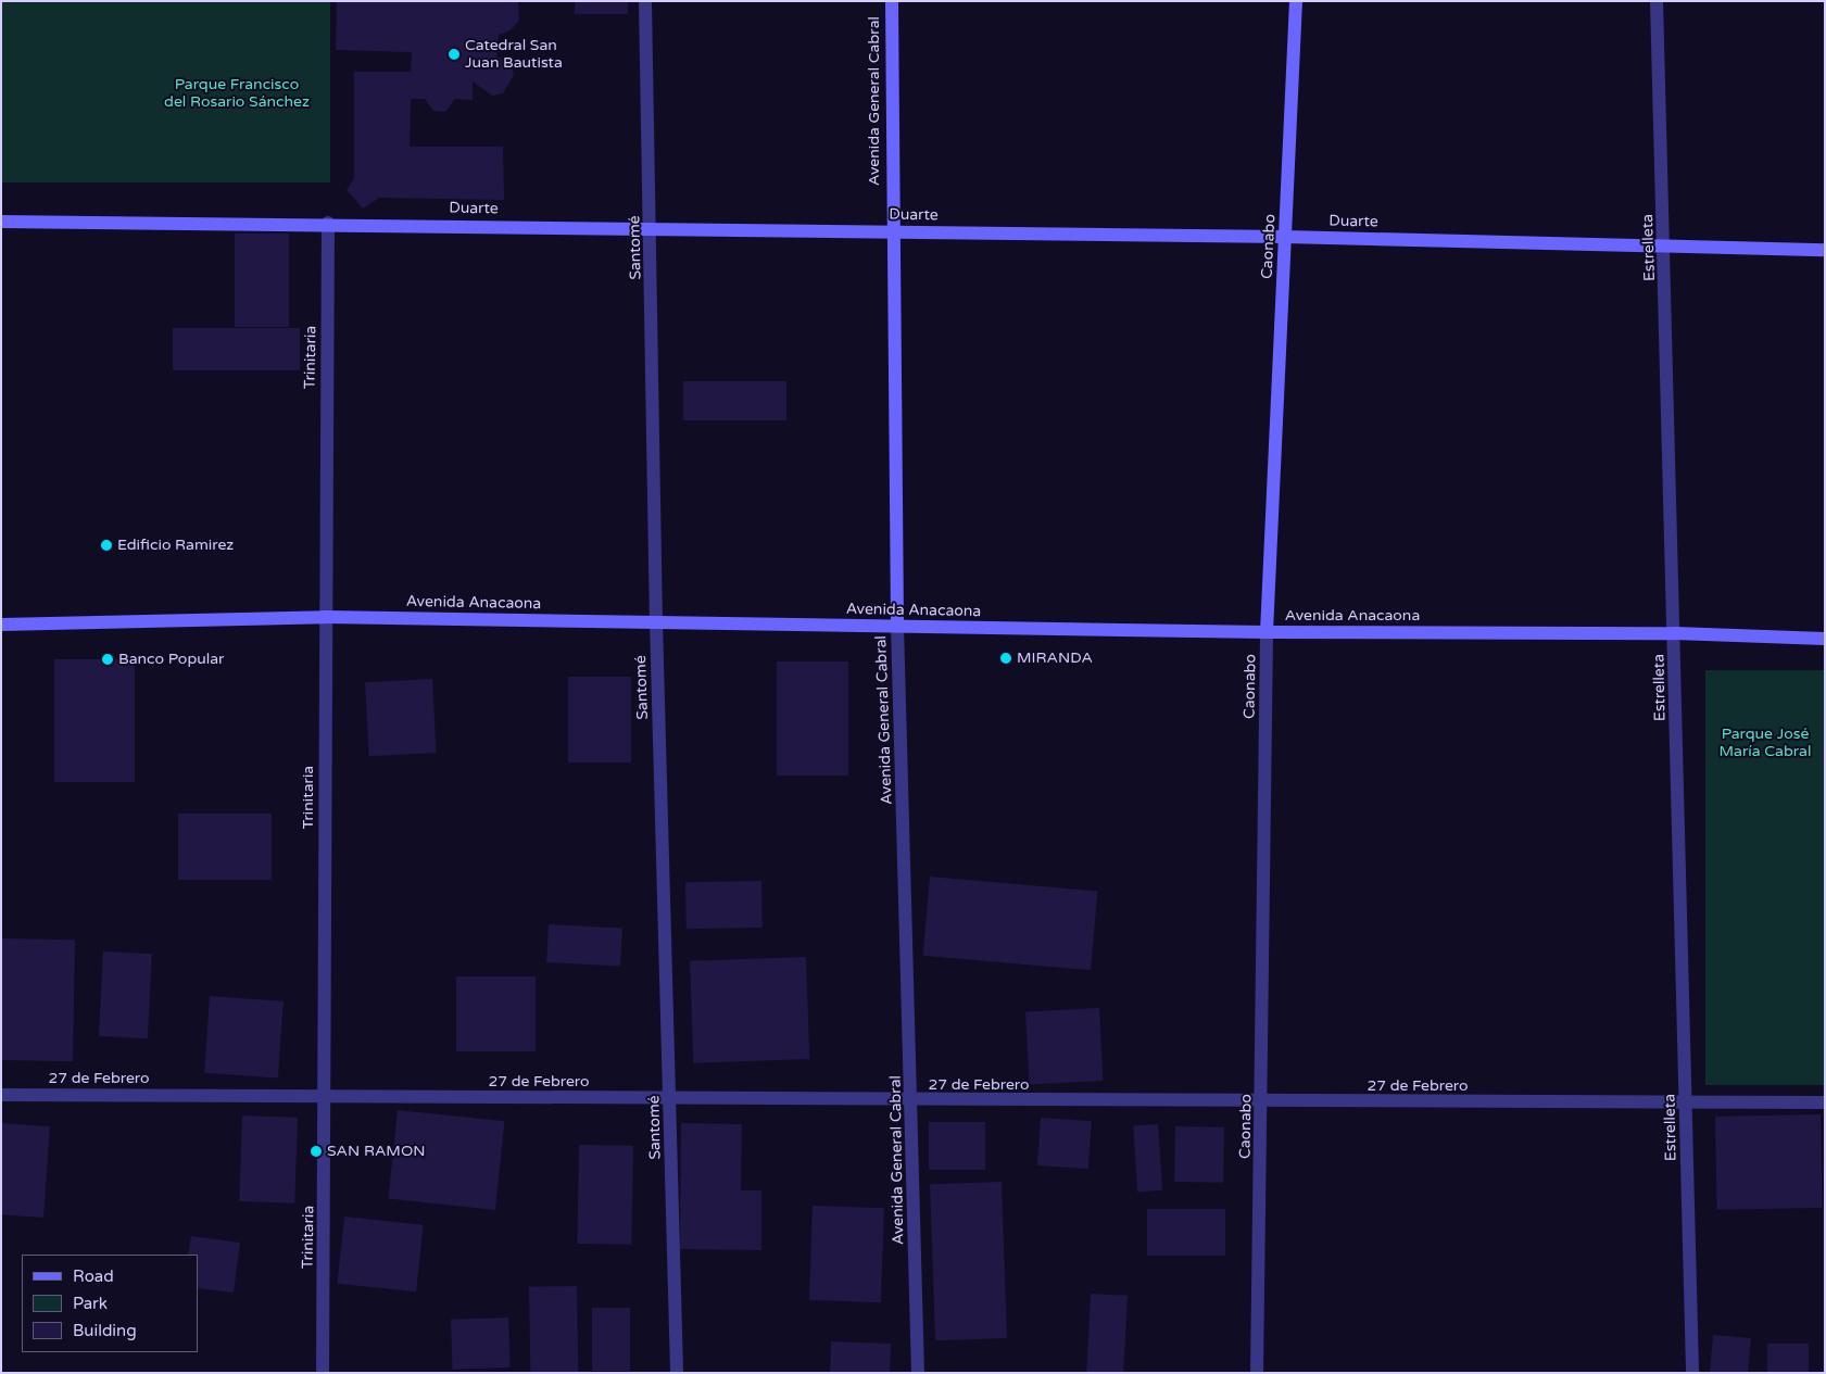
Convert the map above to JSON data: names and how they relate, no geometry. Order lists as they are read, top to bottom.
{
  "streets": {
    "main road": [
      "Avenida General Cabral",
      "Duarte",
      "Caonabo",
      "Avenida Anacaona"
    ],
    "street": [
      "Santomé",
      "Estrelleta",
      "Trinitaria",
      "27 de Febrero"
    ]
  },
  "crossings": [
    ["Avenida General Cabral", "Duarte"],
    ["Avenida General Cabral", "Avenida Anacaona"],
    ["Avenida General Cabral", "27 de Febrero"],
    ["Duarte", "Caonabo"],
    ["Duarte", "Santomé"],
    ["Duarte", "Estrelleta"],
    ["Duarte", "Trinitaria"],
    ["Caonabo", "Avenida Anacaona"],
    ["Caonabo", "27 de Febrero"],
    ["Santomé", "Avenida Anacaona"],
    ["Santomé", "27 de Febrero"],
    ["Estrelleta", "Avenida Anacaona"],
    ["Estrelleta", "27 de Febrero"],
    ["Trinitaria", "Avenida Anacaona"],
    ["Trinitaria", "27 de Febrero"]
  ],
  "parks": ["Parque Francisco del Rosario Sánchez", "Parque José María Cabral"],
  "places": [
    "Catedral San Juan Bautista",
    "Edificio Ramirez",
    "MIRANDA",
    "Banco Popular",
    "SAN RAMON"
  ],
  "legend": ["Road", "Park", "Building"]
}
